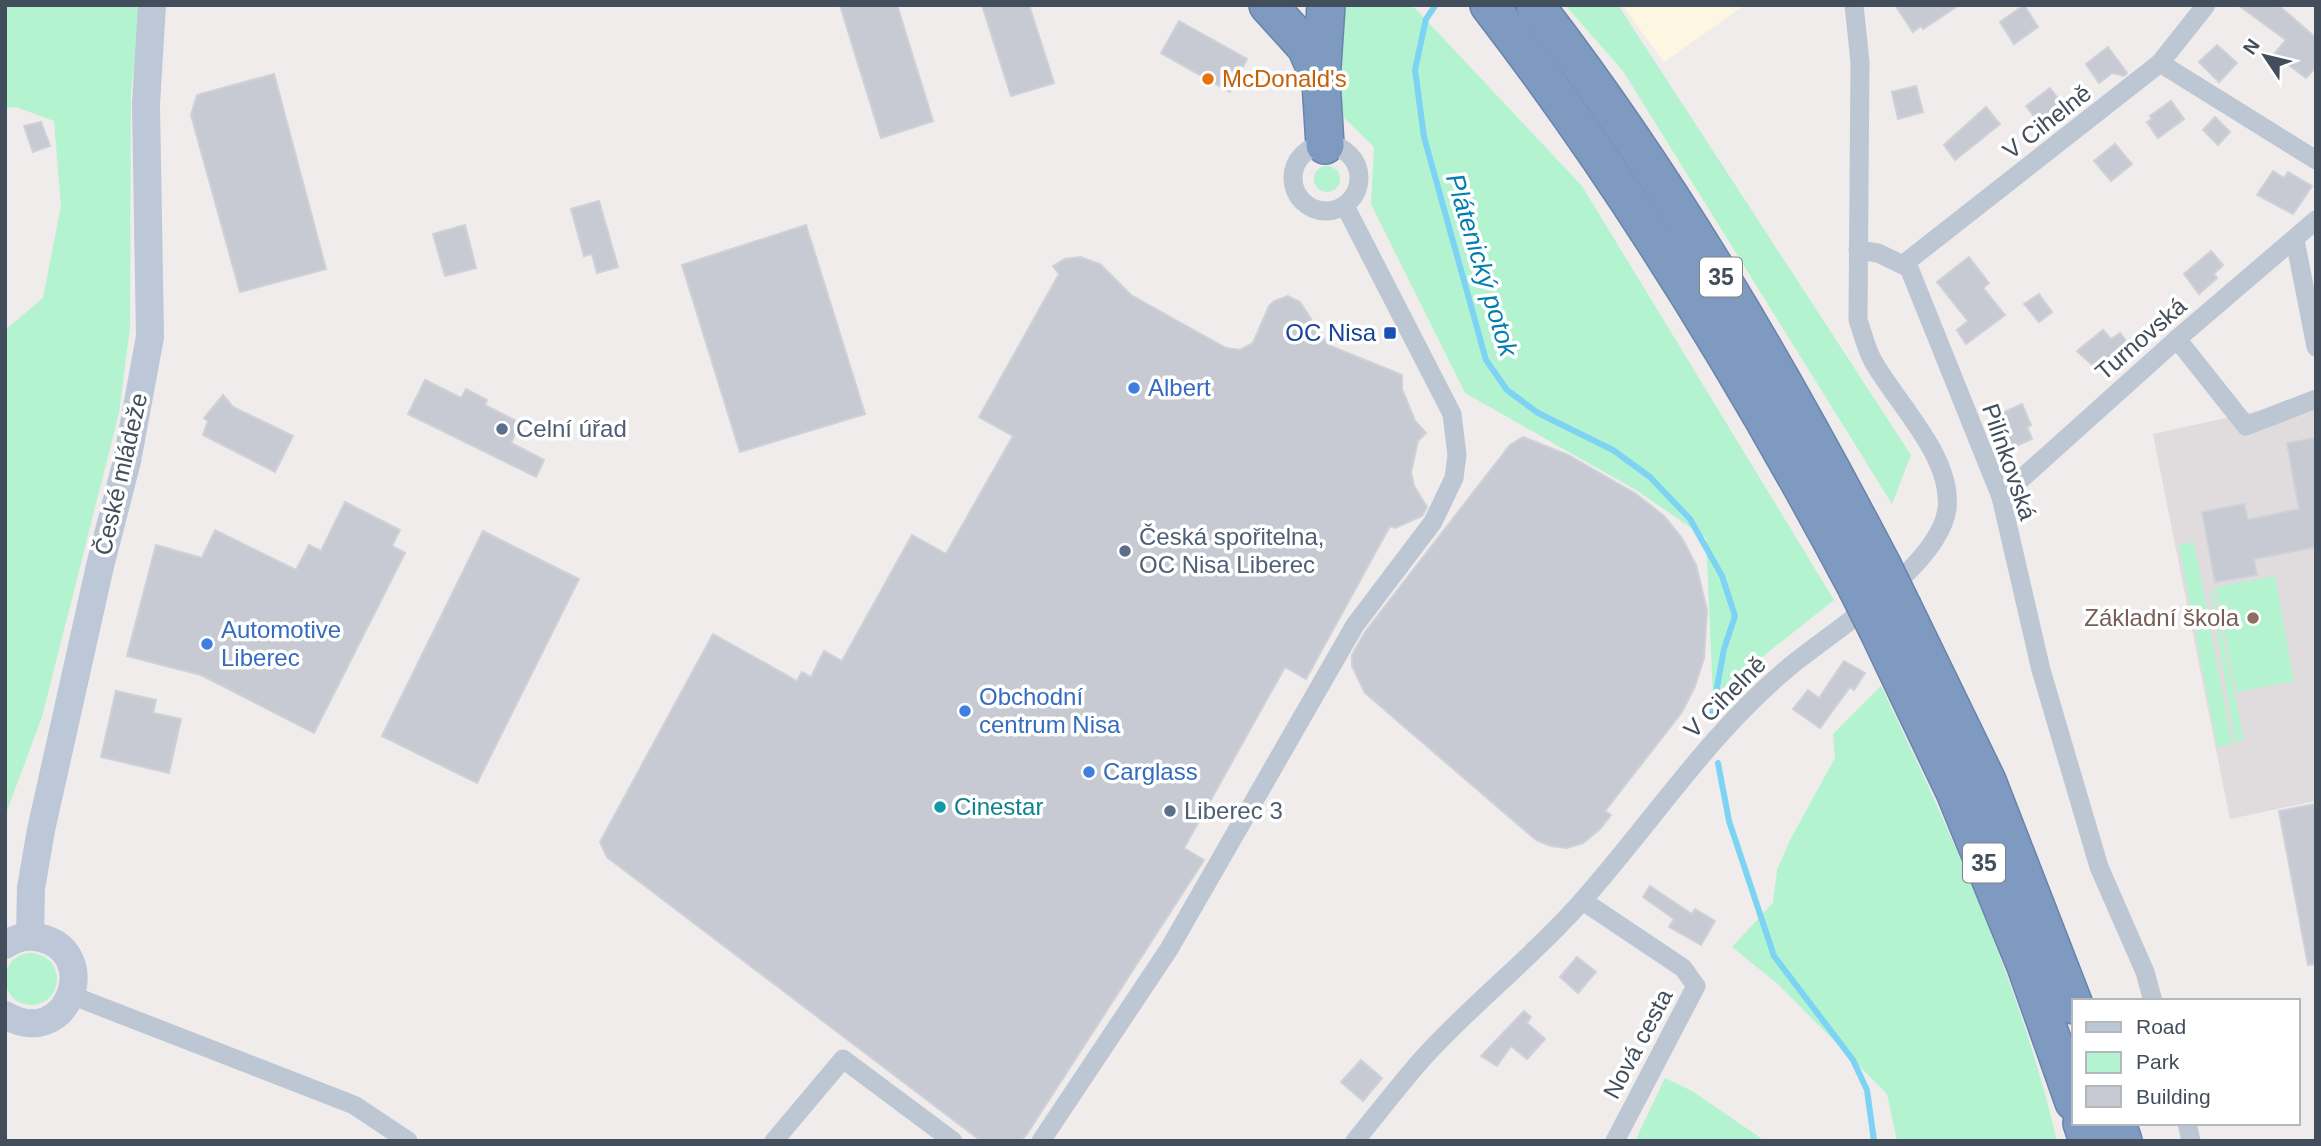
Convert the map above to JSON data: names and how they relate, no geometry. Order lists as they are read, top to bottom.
{
  "streets": {
    "highway": ["35"],
    "street": [
      "V Cihelně",
      "Turnovská",
      "Pilínkovská",
      "České mládeže",
      "Nová cesta"
    ]
  },
  "crossings": [
    ["V Cihelně", "Pilínkovská"],
    ["V Cihelně", "Nová cesta"],
    ["Turnovská", "Pilínkovská"]
  ],
  "water": ["Plátenický potok"],
  "places": {
    "other": [
      "McDonald's",
      "Albert",
      "Celní úřad",
      "Česká spořitelna, OC Nisa Liberec",
      "Základní škola",
      "Automotive Liberec",
      "Obchodní centrum Nisa",
      "Carglass",
      "Cinestar",
      "Liberec 3"
    ],
    "transit": ["OC Nisa"]
  },
  "legend": ["Road", "Park", "Building"],
  "north": "top left"
}
